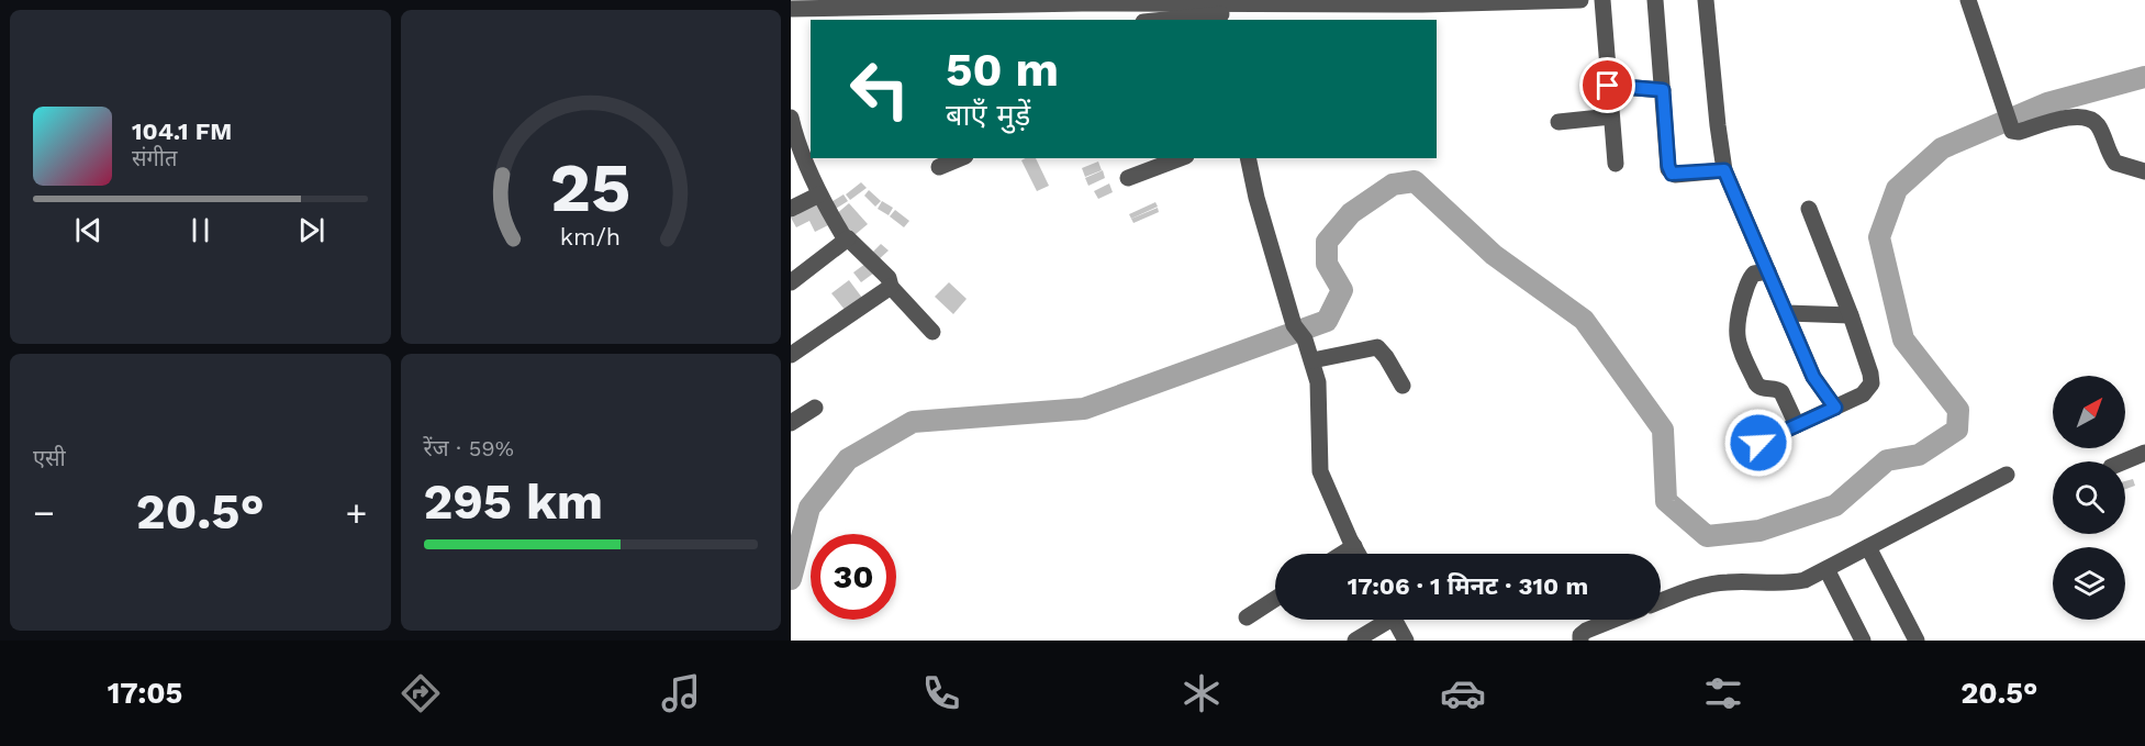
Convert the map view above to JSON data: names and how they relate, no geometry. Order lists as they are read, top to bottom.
{
  "north": "top right",
  "page": {
    "turn": ["50 m", "बाएँ मुड़ें"],
    "song": ["104.1 FM", "संगीत"],
    "tile": [
      "एसी",
      ["रेंज · 59%", "295 km"]
    ],
    "heat": ["−", "20.5°", "+"],
    "limit": "30",
    "trip": "17:06 · 1 मिनट · 310 m",
    "tabs": ["17:05", "20.5°"],
    "gauge": ["25", "km/h"]
  }
}
